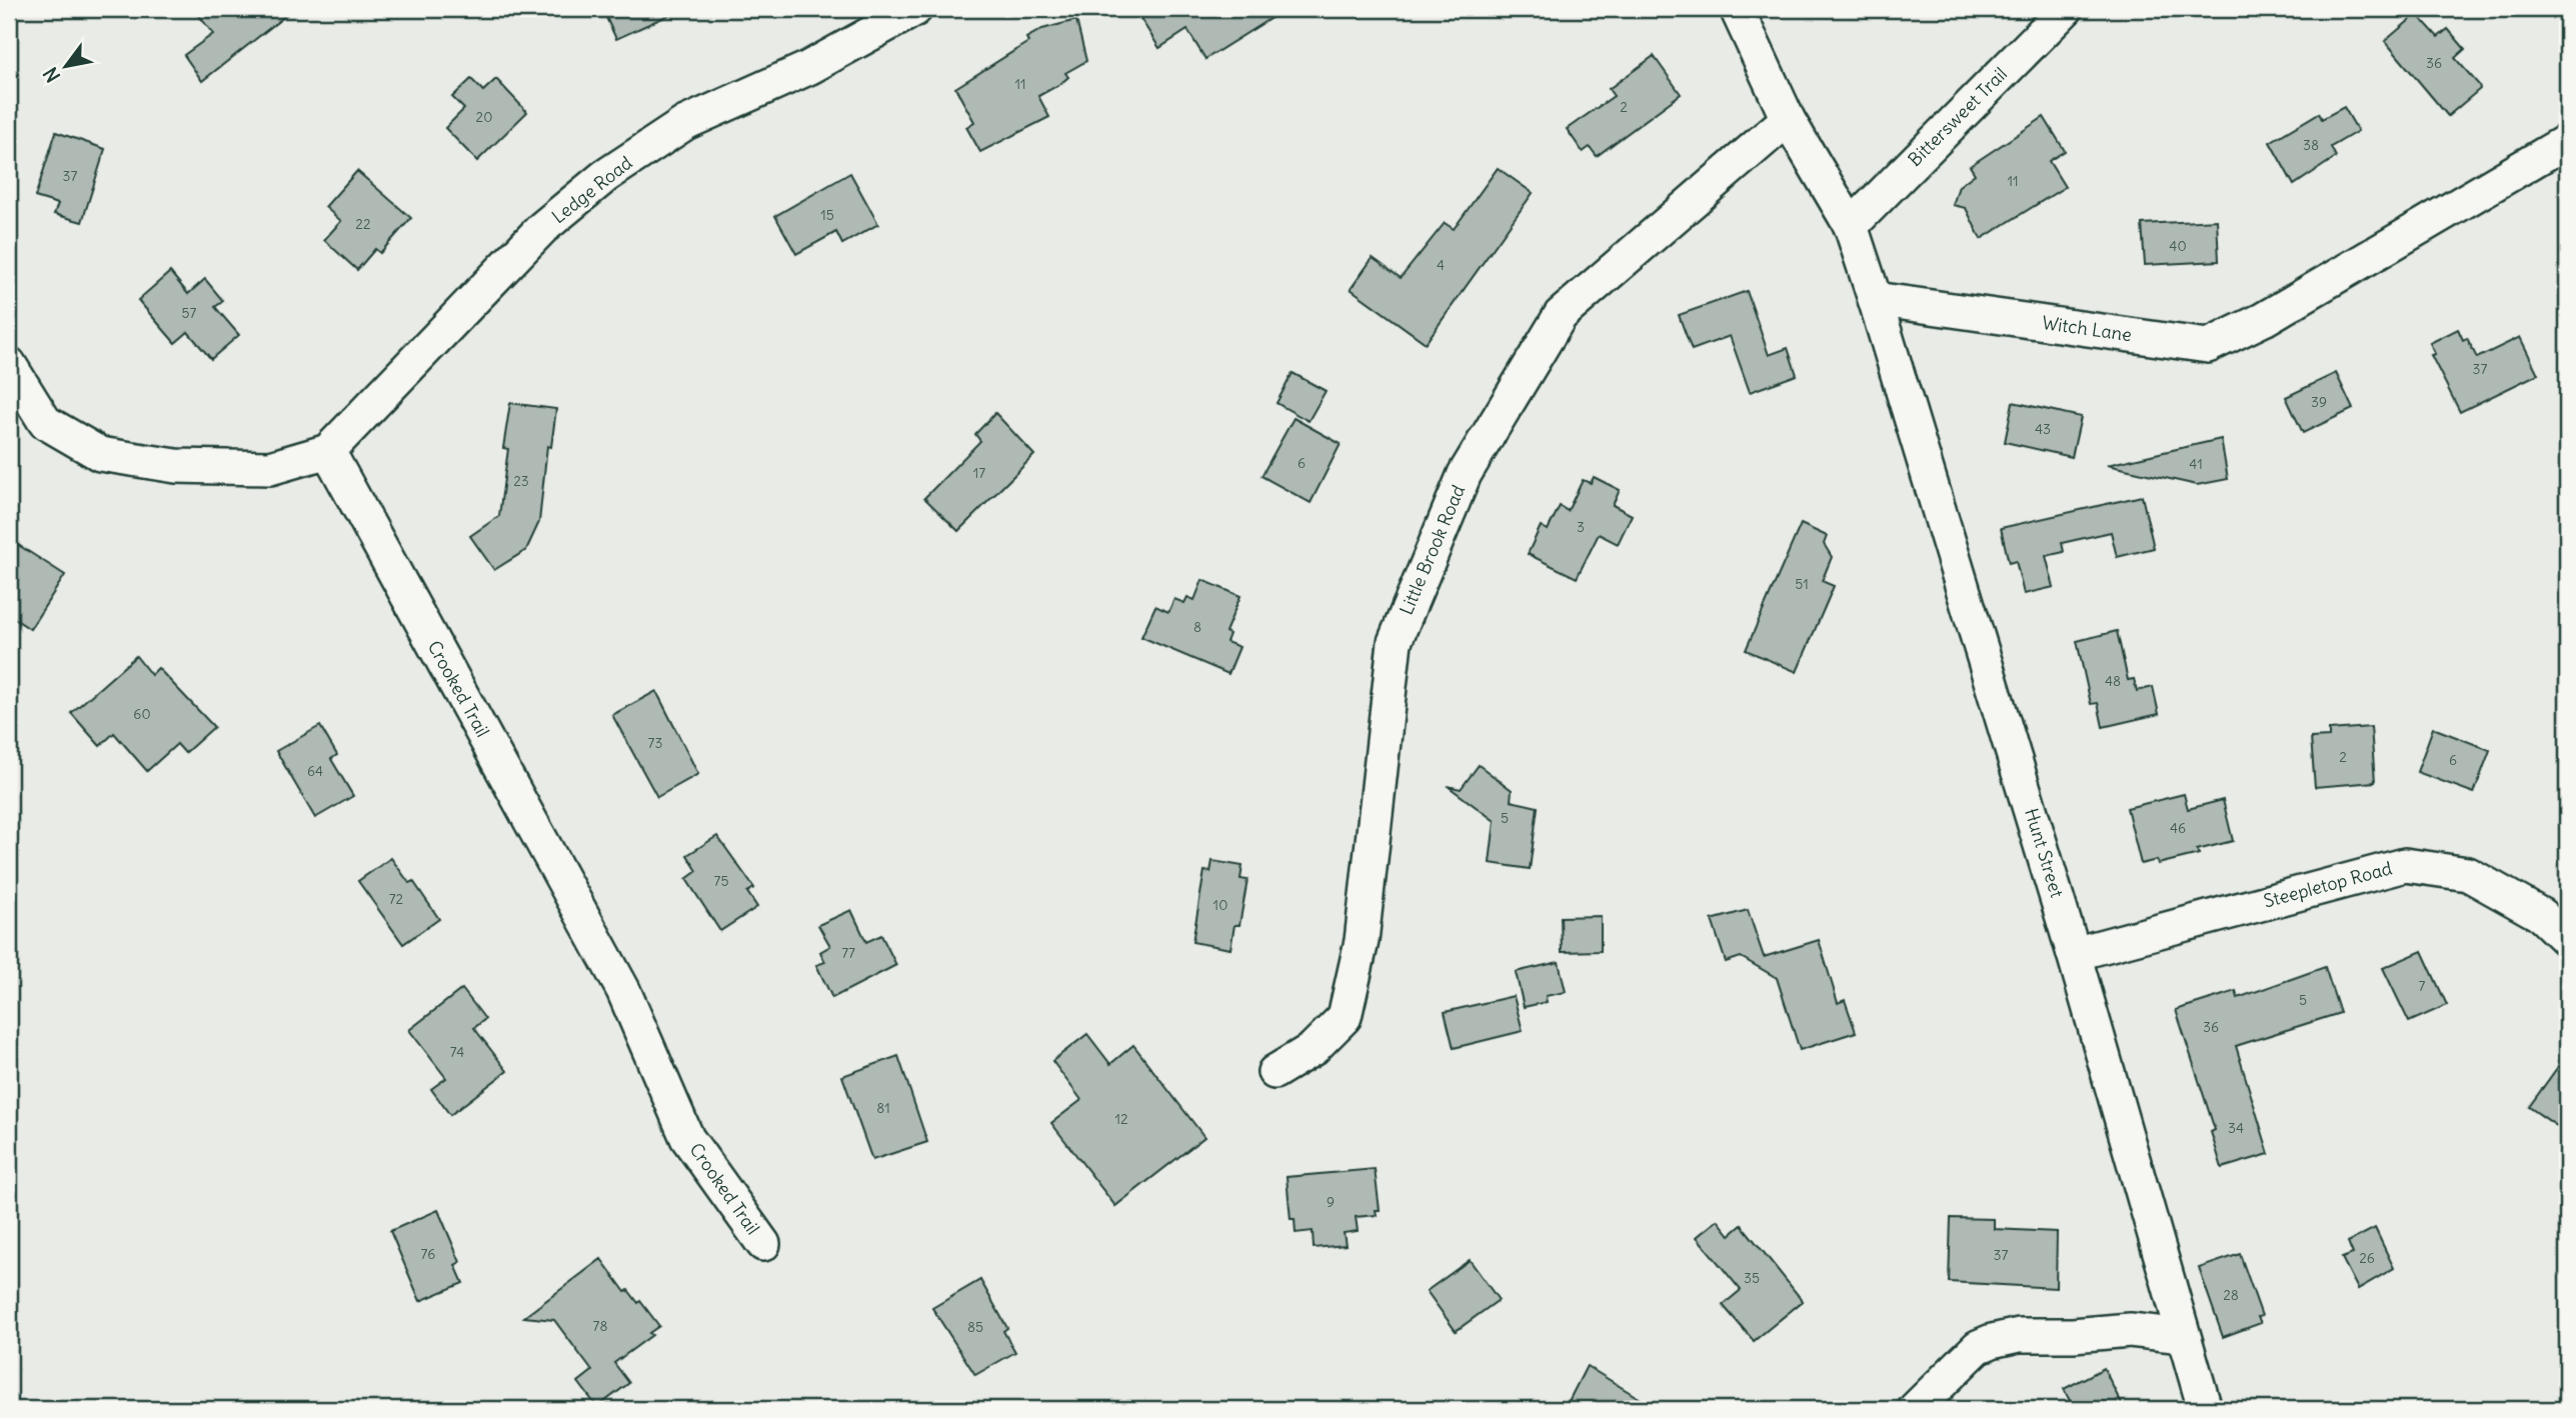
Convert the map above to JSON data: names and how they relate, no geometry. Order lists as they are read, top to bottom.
{
  "streets": {
    "street": [
      "Bittersweet Trail",
      "Ledge Road",
      "Witch Lane",
      "Little Brook Road",
      "Crooked Trail",
      "Hunt Street",
      "Steepletop Road"
    ]
  },
  "crossings": [
    ["Ledge Road", "Crooked Trail"],
    ["Witch Lane", "Hunt Street"],
    ["Hunt Street", "Steepletop Road"]
  ],
  "house_numbers": [
    "36",
    "11",
    "2",
    "20",
    "38",
    "37",
    "11",
    "15",
    "22",
    "40",
    "4",
    "57",
    "37",
    "39",
    "43",
    "6",
    "41",
    "17",
    "23",
    "3",
    "51",
    "8",
    "48",
    "60",
    "73",
    "2",
    "6",
    "64",
    "5",
    "46",
    "75",
    "72",
    "10",
    "77",
    "7",
    "5",
    "36",
    "74",
    "81",
    "12",
    "34",
    "9",
    "76",
    "37",
    "26",
    "35",
    "28",
    "78",
    "85"
  ],
  "north": "bottom left"
}
